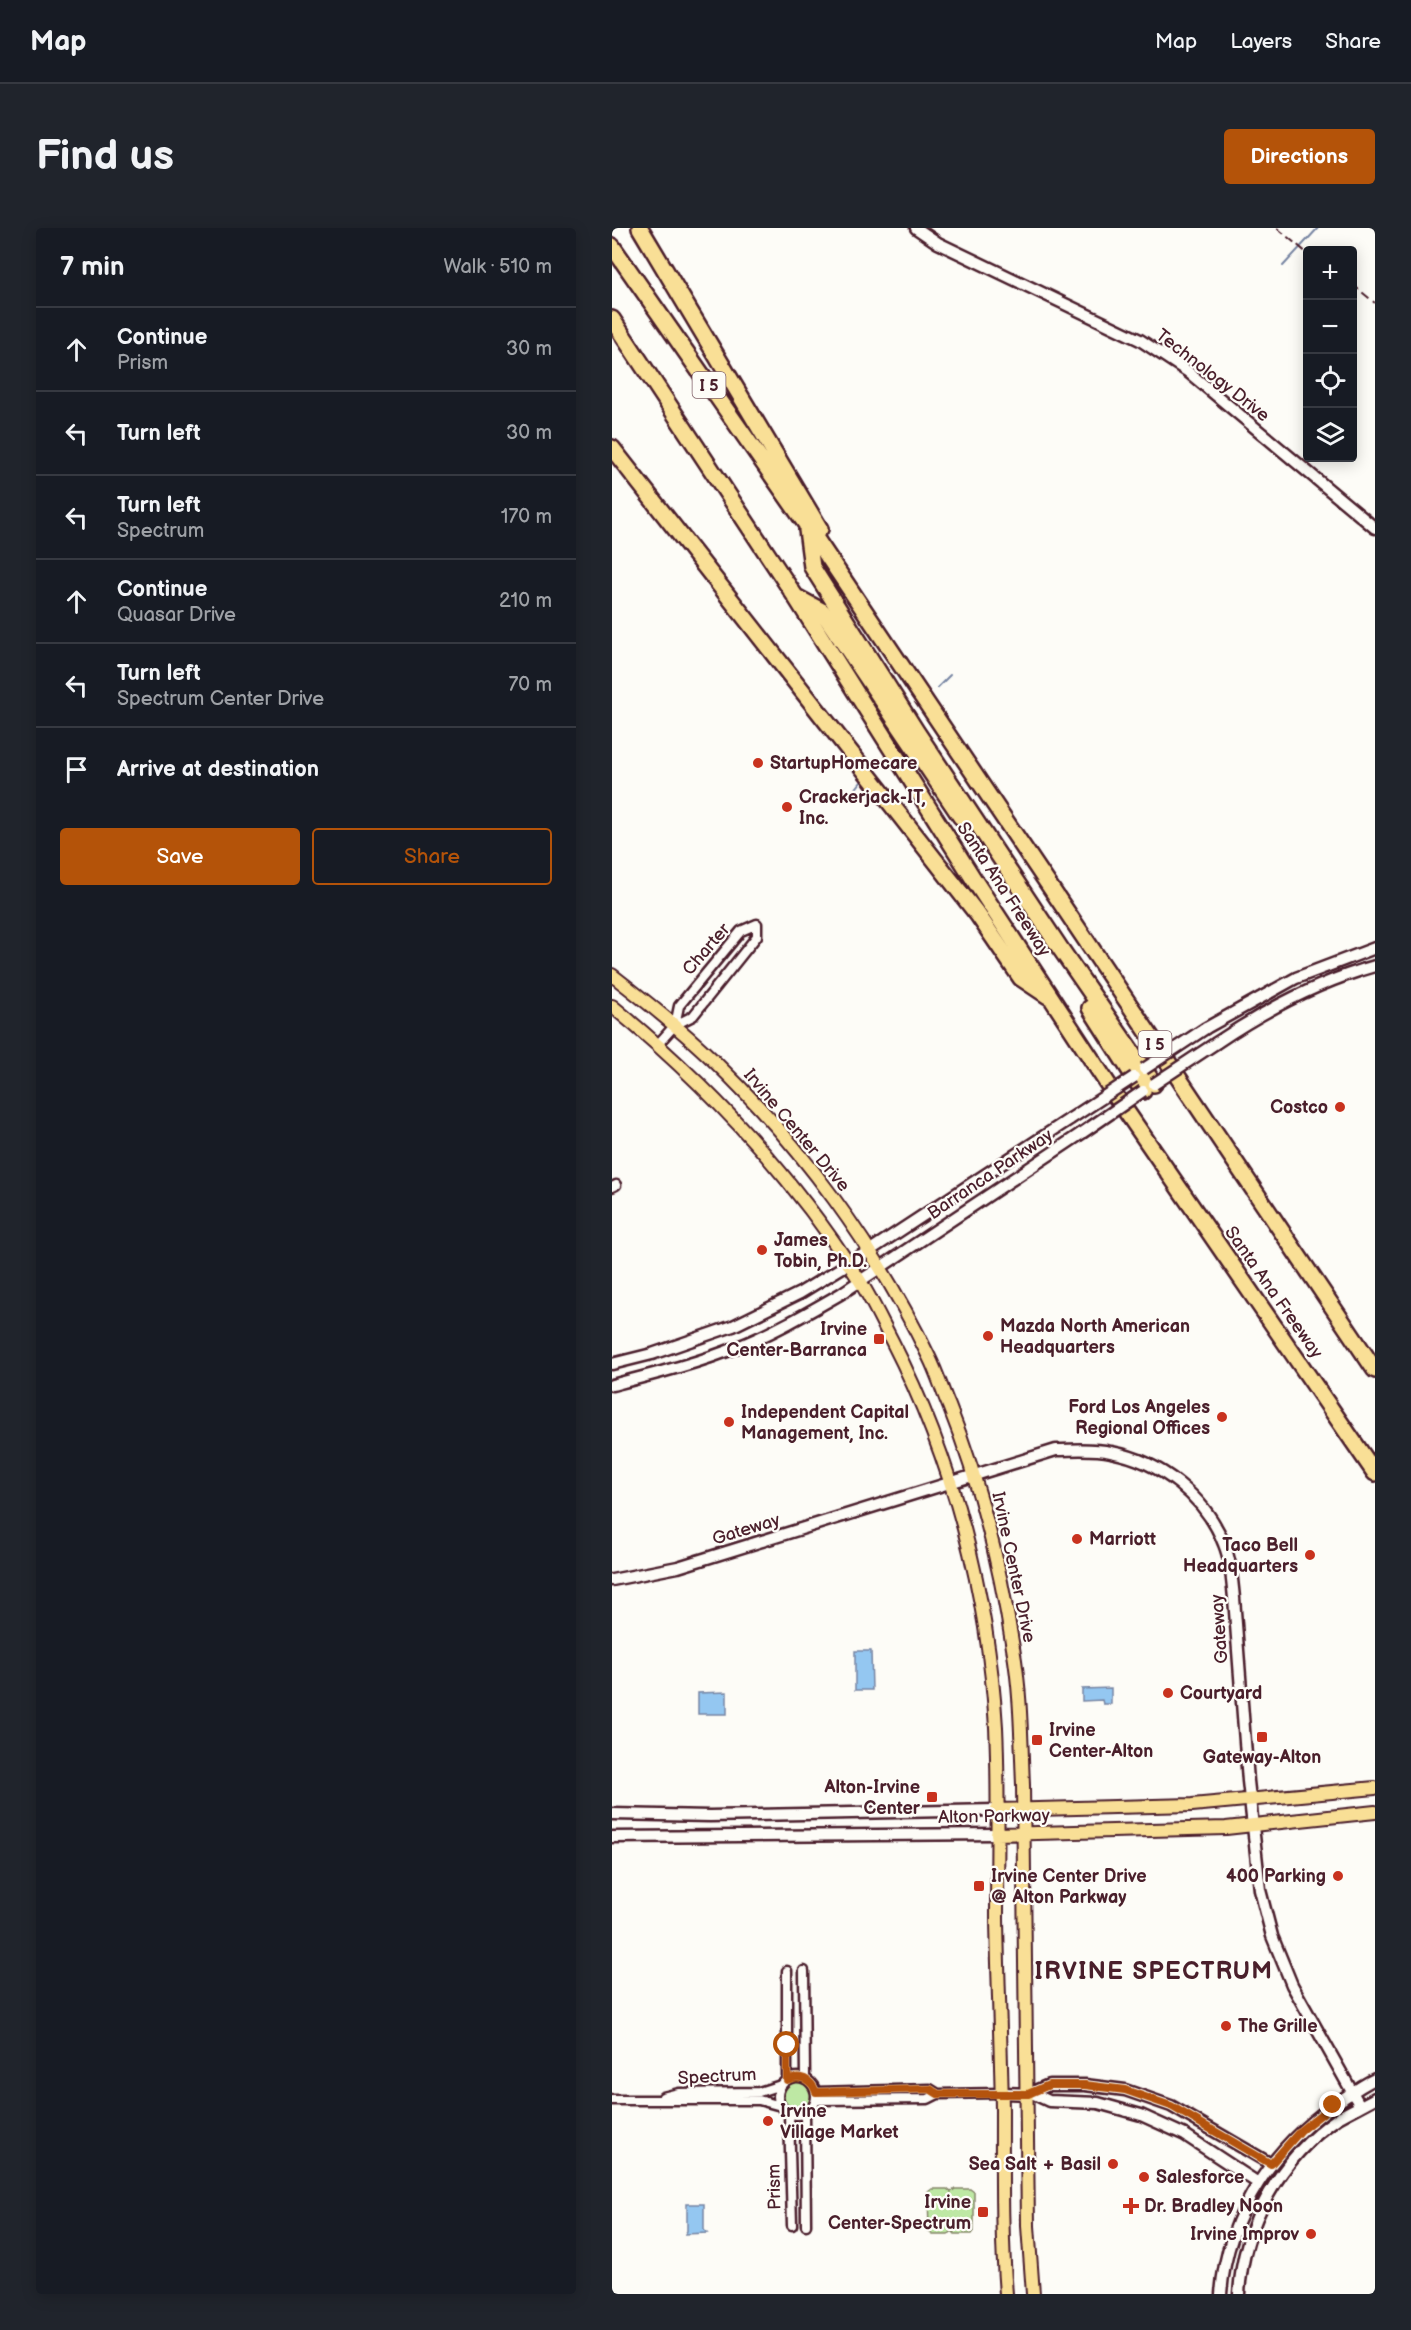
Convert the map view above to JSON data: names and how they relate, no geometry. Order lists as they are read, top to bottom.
{
  "streets": {
    "highway": ["I 5", "Santa Ana Freeway"],
    "main road": ["Irvine Center Drive", "Alton Parkway"],
    "street": [
      "Technology Drive",
      "Charter",
      "Barranca Parkway",
      "Gateway",
      "Spectrum",
      "Prism"
    ]
  },
  "crossings": [
    ["Charter", "Irvine Center Drive"],
    ["Irvine Center Drive", "Barranca Parkway"],
    ["Irvine Center Drive", "Gateway"],
    ["Irvine Center Drive", "Alton Parkway"],
    ["Gateway", "Alton Parkway"],
    ["Spectrum", "Prism"]
  ],
  "districts": ["IRVINE SPECTRUM"],
  "places": {
    "other": [
      "StartupHomecare",
      "Crackerjack-IT, Inc.",
      "Costco",
      "James Tobin, Ph.D.",
      "Mazda North American Headquarters",
      "Ford Los Angeles Regional Offices",
      "Independent Capital Management, Inc.",
      "Marriott",
      "Taco Bell Headquarters",
      "Courtyard",
      "400 Parking",
      "The Grille",
      "Irvine Village Market",
      "Sea Salt + Basil",
      "Salesforce",
      "Irvine Improv"
    ],
    "transit": [
      "Irvine Center-Barranca",
      "Gateway-Alton",
      "Irvine Center-Alton",
      "Alton-Irvine Center",
      "Irvine Center Drive @ Alton Parkway",
      "Irvine Center-Spectrum"
    ],
    "health": ["Dr. Bradley Noon"]
  },
  "page": {
    "header": "Map",
    "nav": ["Map", "Layers", "Share"],
    "buttons": [
      "Directions",
      ["Save", "Share"]
    ],
    "title": "Find us",
    "heading": ["7 min", "Walk · 510 m"],
    "map_buttons": ["+", "−"],
    "list": [
      ["Continue", "Prism", "30 m"],
      ["Turn left", "30 m"],
      ["Turn left", "Spectrum", "170 m"],
      ["Continue", "Quasar Drive", "210 m"],
      ["Turn left", "Spectrum Center Drive", "70 m"],
      "Arrive at destination"
    ]
  }
}
